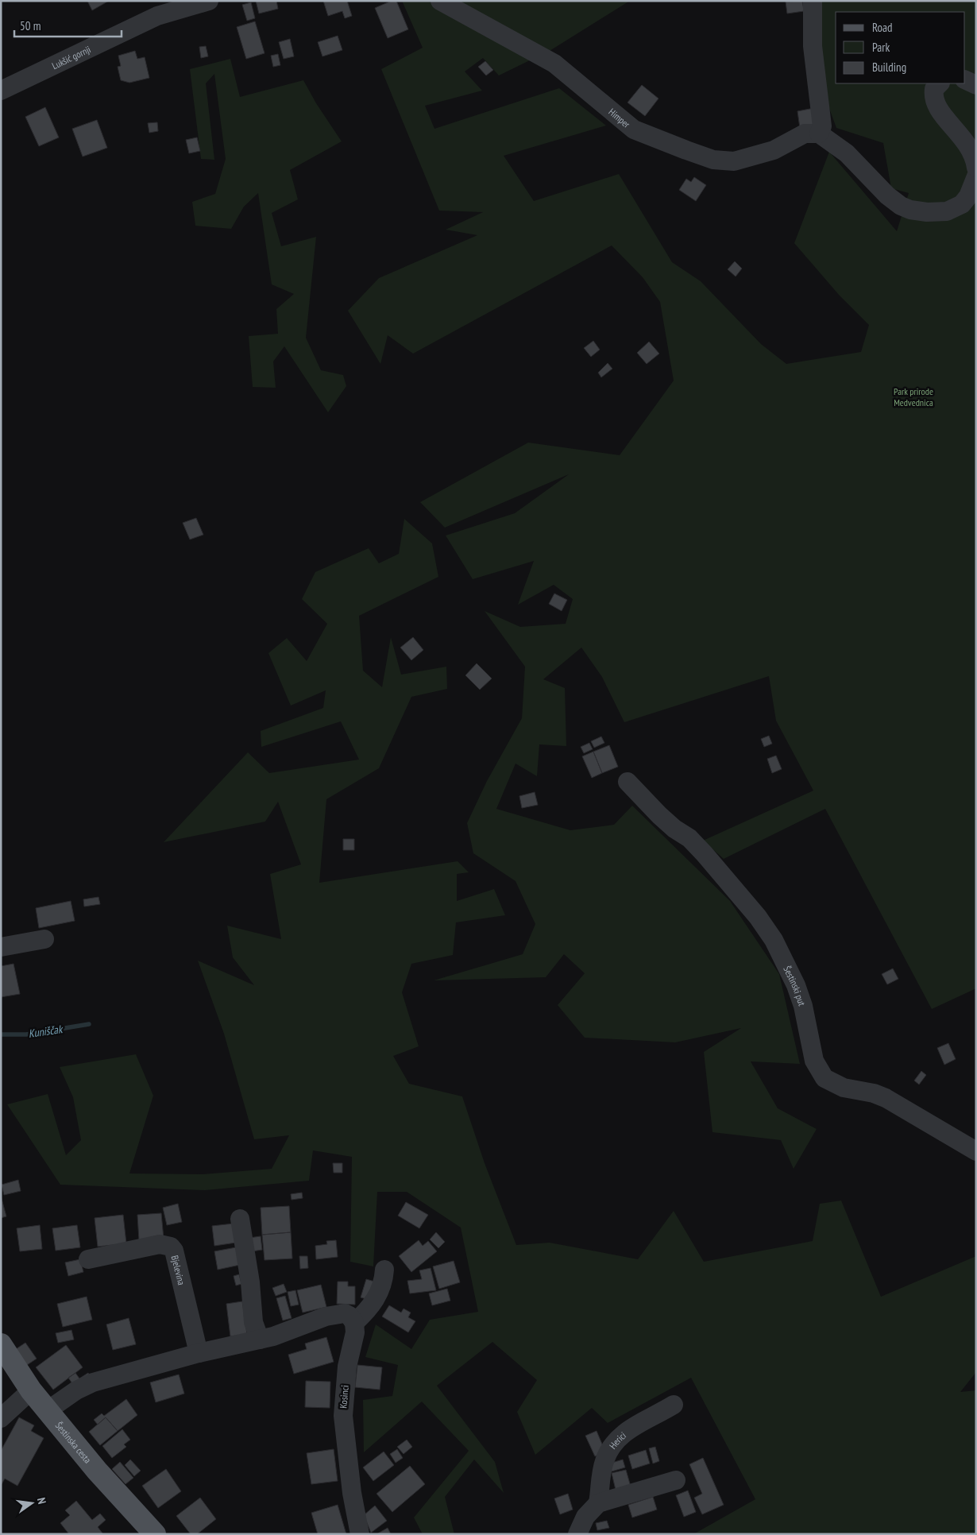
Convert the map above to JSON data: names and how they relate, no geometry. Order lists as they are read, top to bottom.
{
  "streets": {
    "main road": ["Šestinska cesta"],
    "street": [
      "Lukšić gornji",
      "Himper",
      "Šestinski put",
      "Bjelevina",
      "Kosinci",
      "Herici"
    ]
  },
  "water": ["Kuniščak"],
  "parks": ["Park prirode Medvednica"],
  "legend": ["Road", "Park", "Building"],
  "scale_bar": "50 m",
  "north": "right"
}
